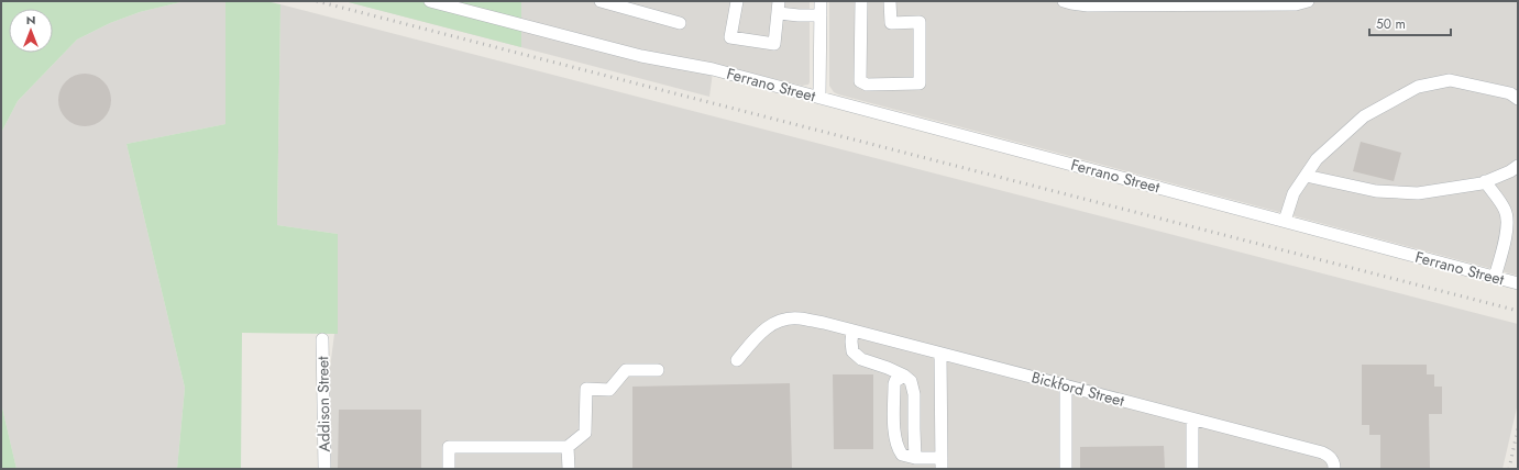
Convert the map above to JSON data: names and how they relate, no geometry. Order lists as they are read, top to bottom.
{
  "streets": {
    "street": ["Ferrano Street", "Bickford Street", "Addison Street"]
  },
  "scale_bar": "50 m",
  "north": "top"
}
